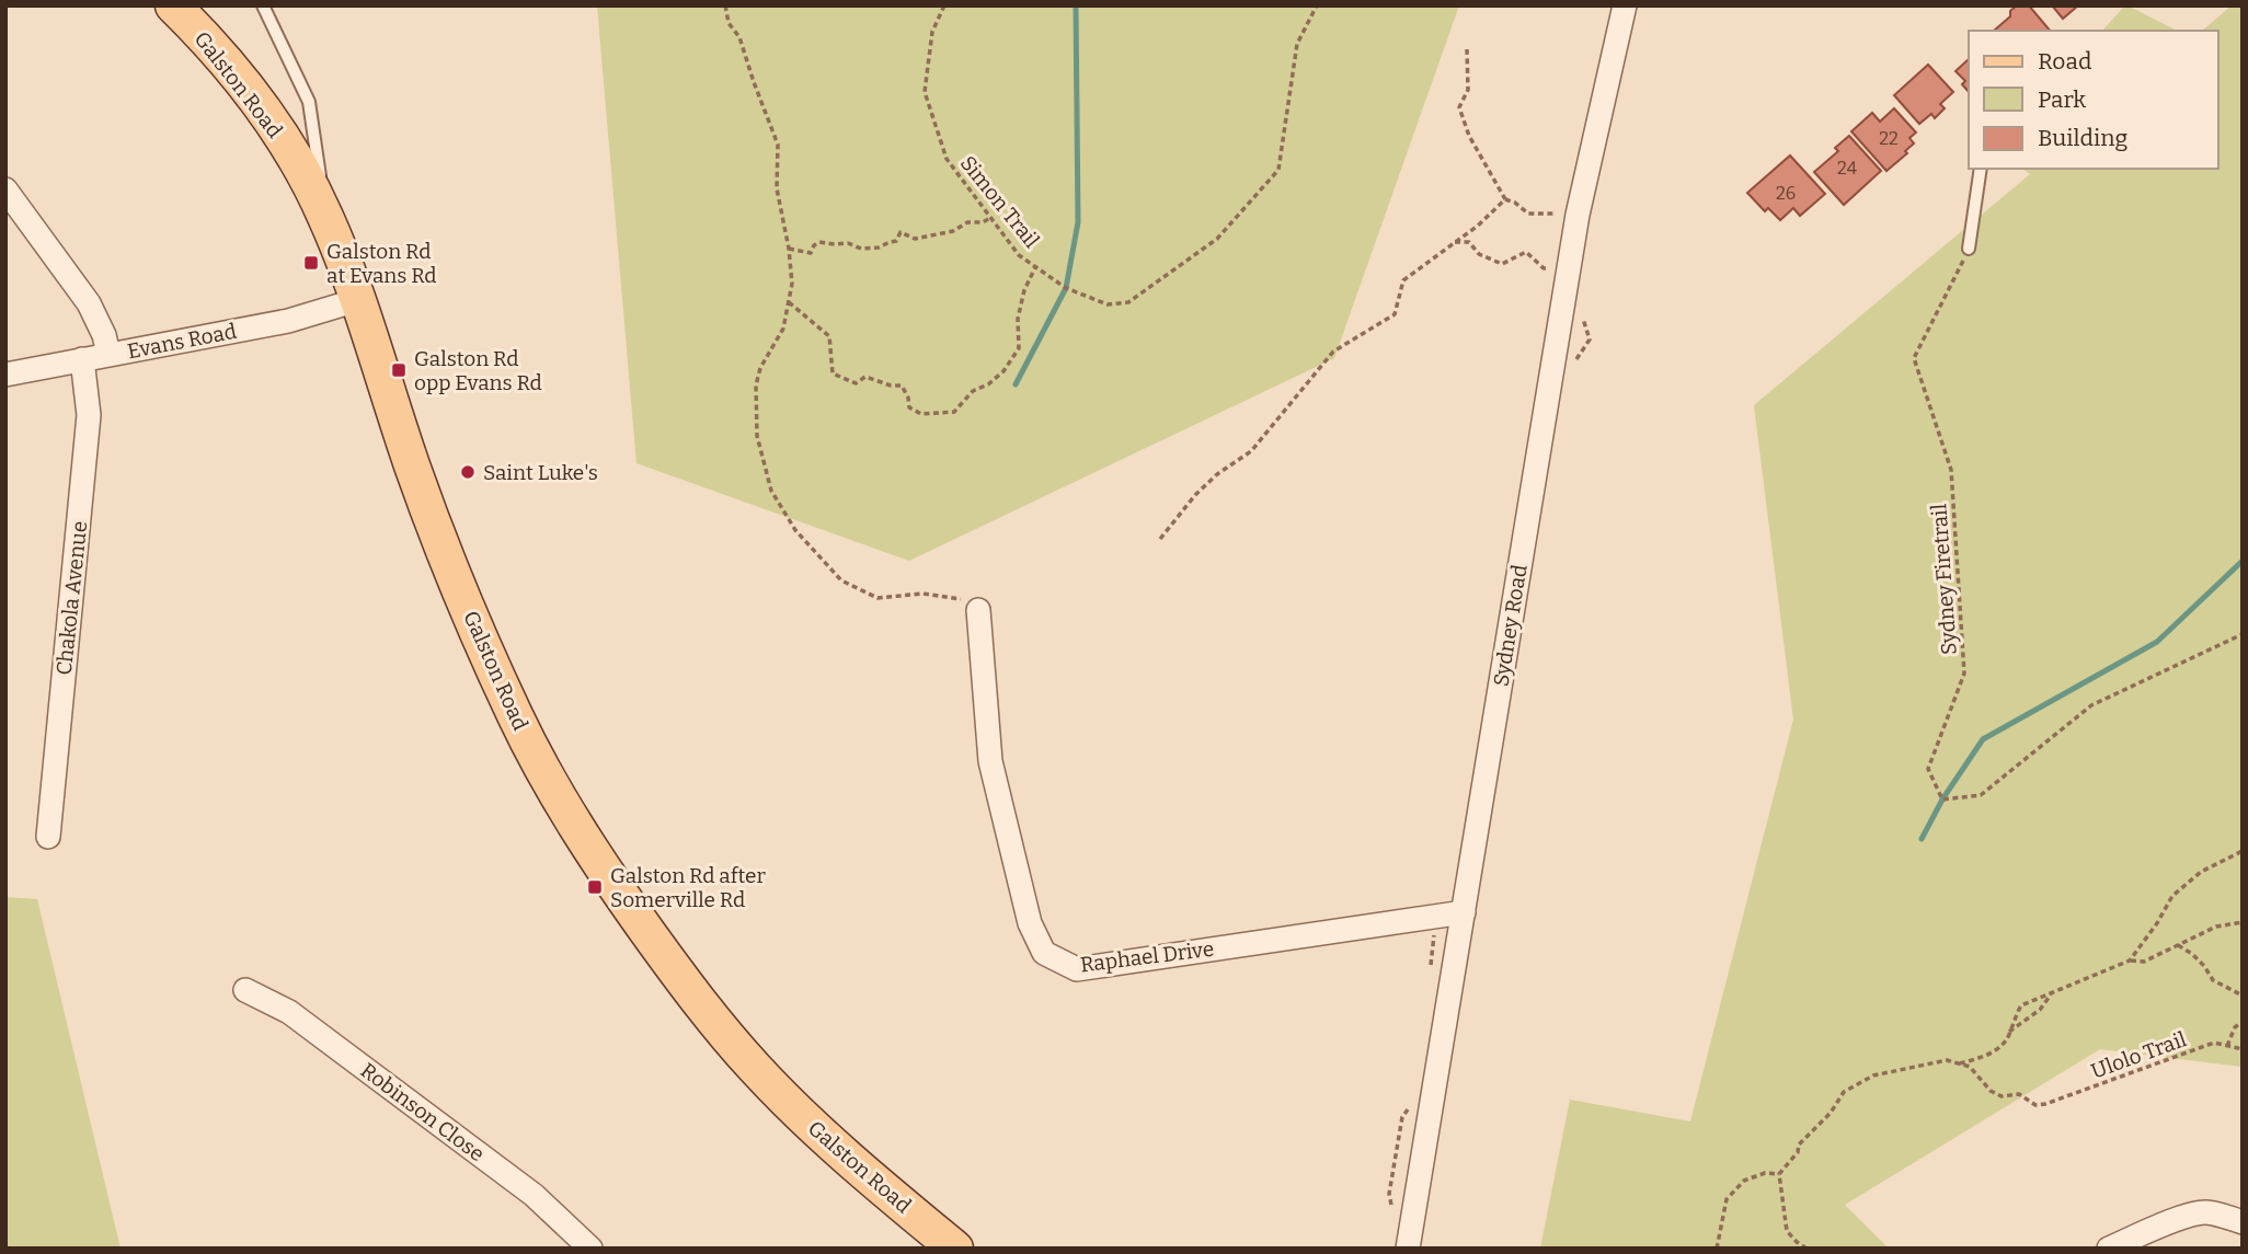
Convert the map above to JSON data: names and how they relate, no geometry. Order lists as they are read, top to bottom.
{
  "streets": {
    "main road": ["Galston Road"],
    "street": [
      "Evans Road",
      "Chakola Avenue",
      "Sydney Road",
      "Raphael Drive",
      "Robinson Close"
    ],
    "path": ["Simon Trail", "Sydney Firetrail", "Ulolo Trail"]
  },
  "crossings": [
    ["Galston Road", "Evans Road"],
    ["Evans Road", "Chakola Avenue"],
    ["Sydney Road", "Raphael Drive"]
  ],
  "places": {
    "transit": ["Galston Rd at Evans Rd", "Galston Rd opp Evans Rd", "Galston Rd after Somerville Rd"],
    "other": ["Saint Luke's"]
  },
  "house_numbers": ["22", "24", "26"],
  "legend": ["Road", "Park", "Building"]
}
